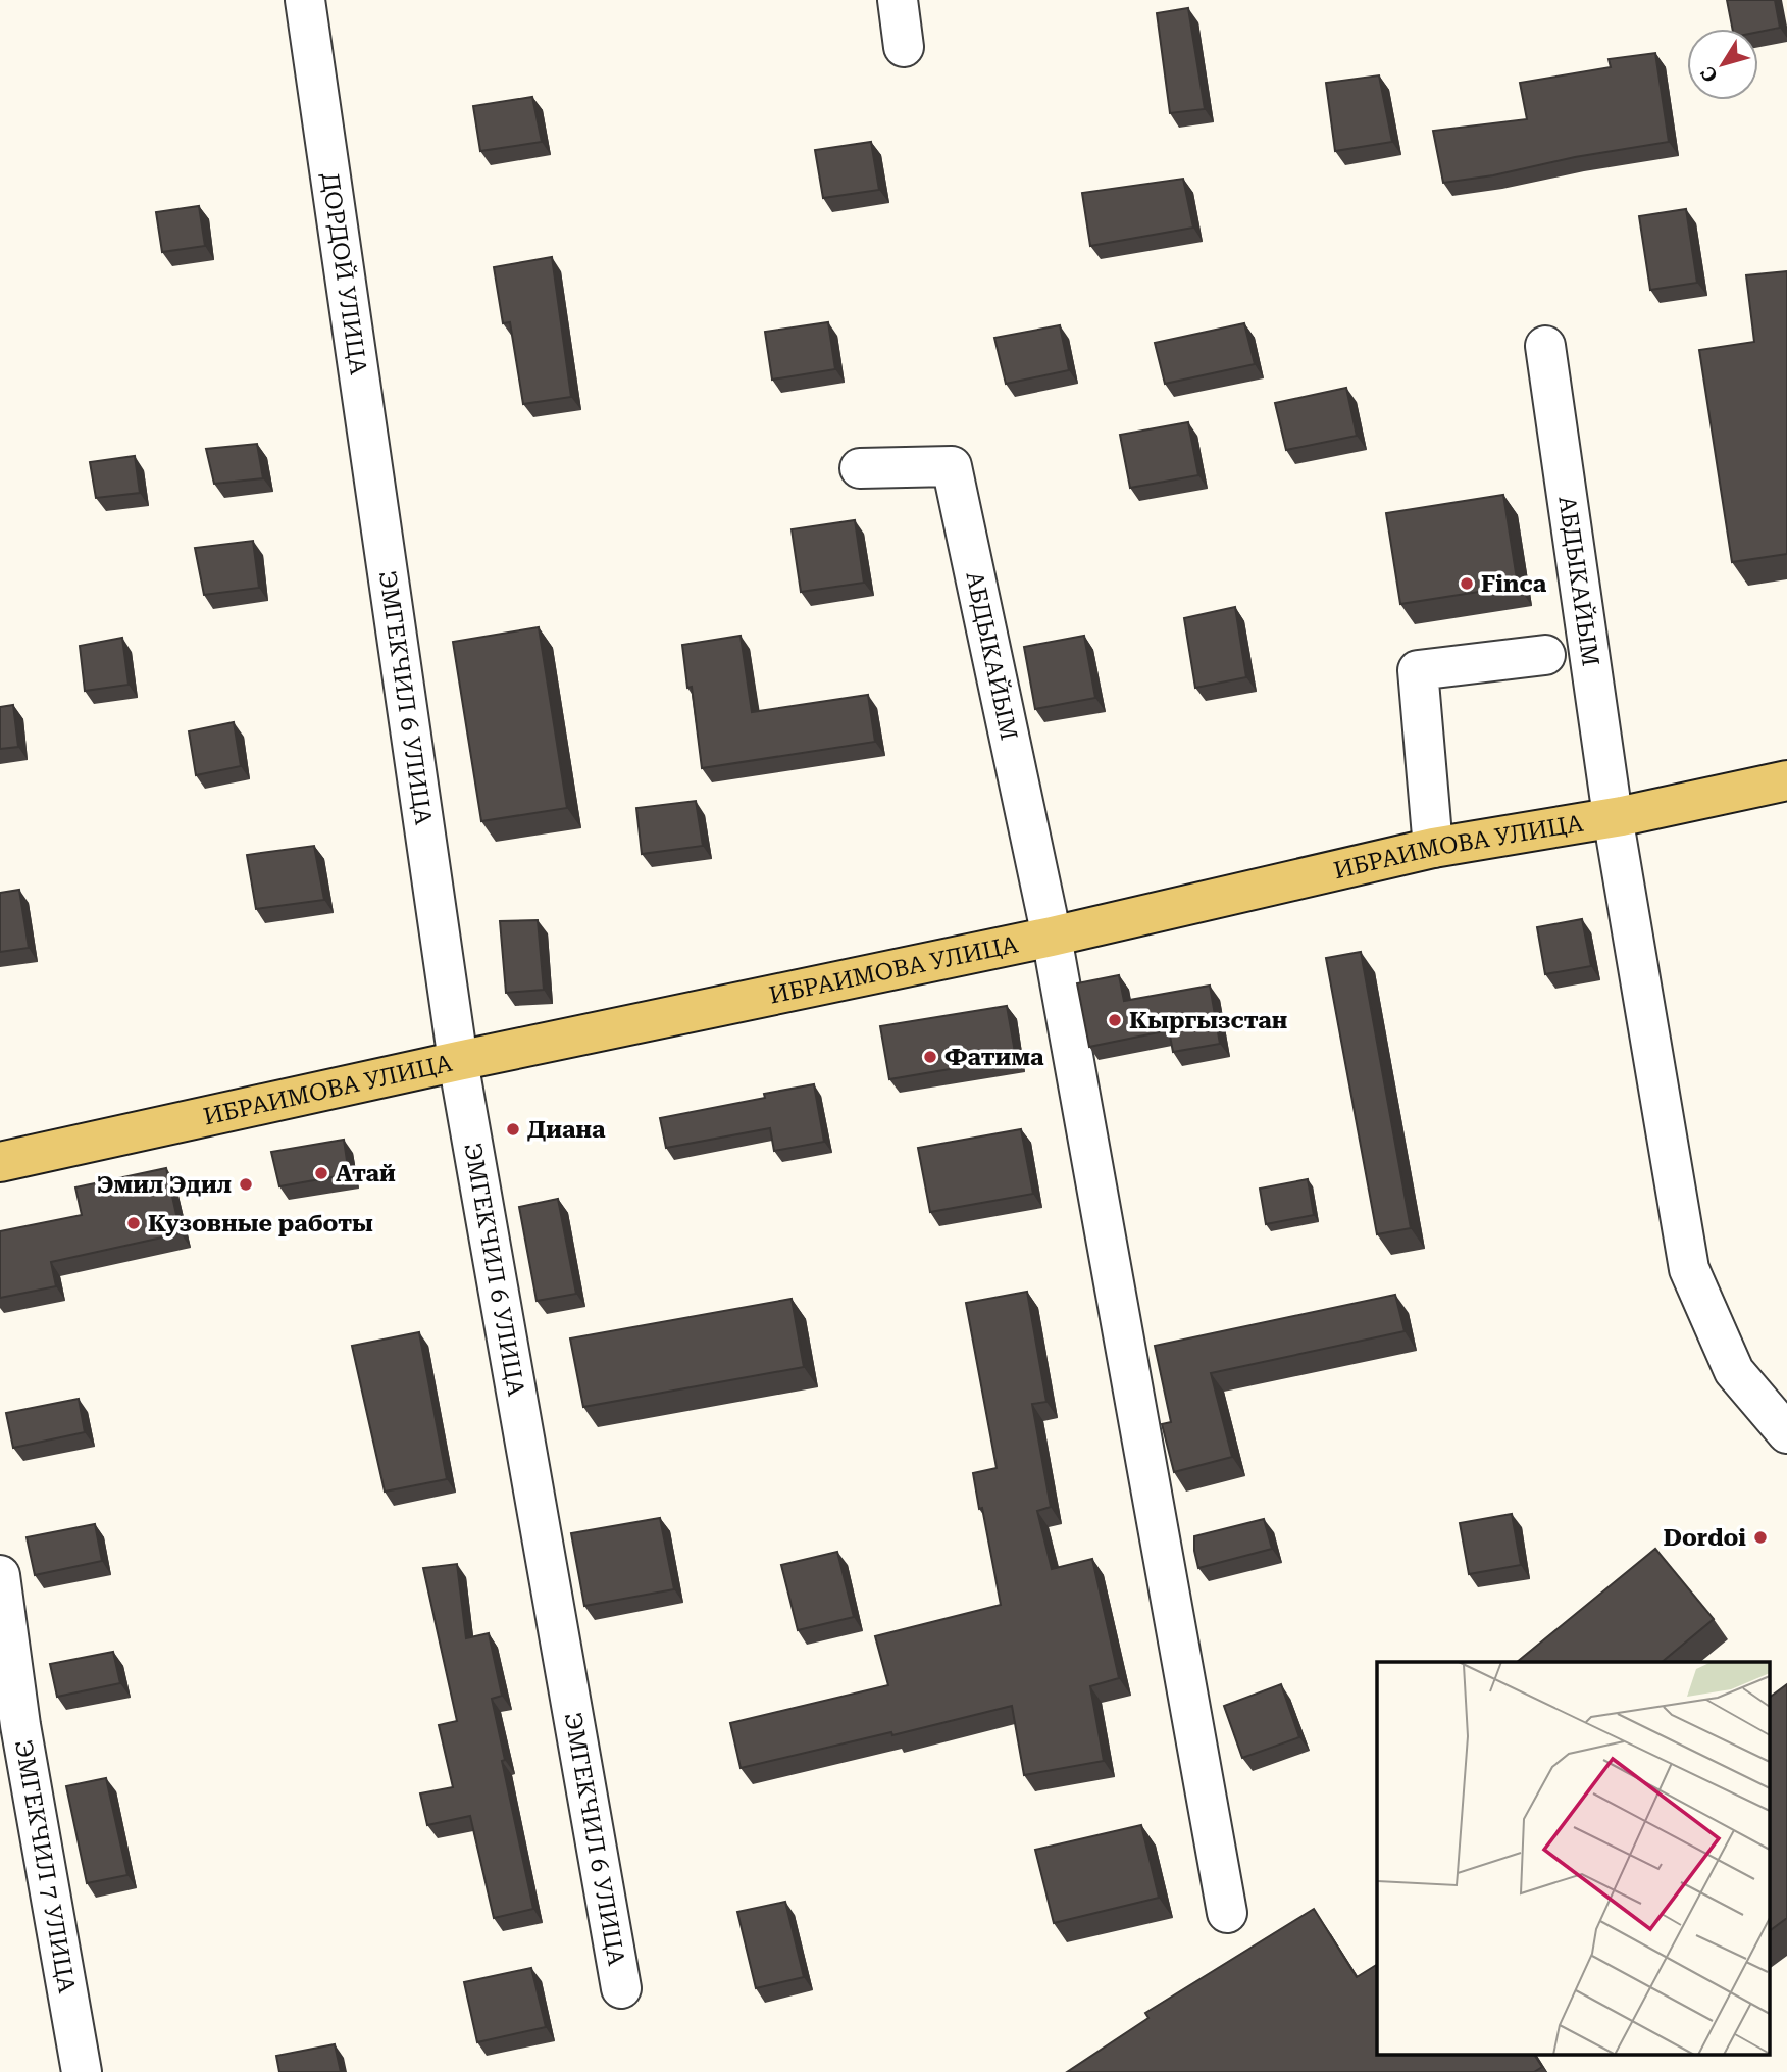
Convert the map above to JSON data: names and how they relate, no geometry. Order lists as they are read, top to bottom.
{
  "streets": {
    "main road": ["ИБРАИМОВА УЛИЦА"],
    "street": [
      "ДОРДОЙ УЛИЦА",
      "АБДЫКАЙЫМ",
      "ЭМГЕКЧИЛ 6 УЛИЦА",
      "ЭМГЕКЧИЛ 7 УЛИЦА"
    ]
  },
  "crossings": [
    ["ДОРДОЙ УЛИЦА", "ЭМГЕКЧИЛ 6 УЛИЦА"],
    ["АБДЫКАЙЫМ", "ИБРАИМОВА УЛИЦА"],
    ["ЭМГЕКЧИЛ 6 УЛИЦА", "ИБРАИМОВА УЛИЦА"]
  ],
  "places": [
    "Finca",
    "Кыргызстан",
    "Фатима",
    "Диана",
    "Атай",
    "Эмил Эдил",
    "Кузовные работы",
    "Dordoi"
  ],
  "north": "bottom left"
}
